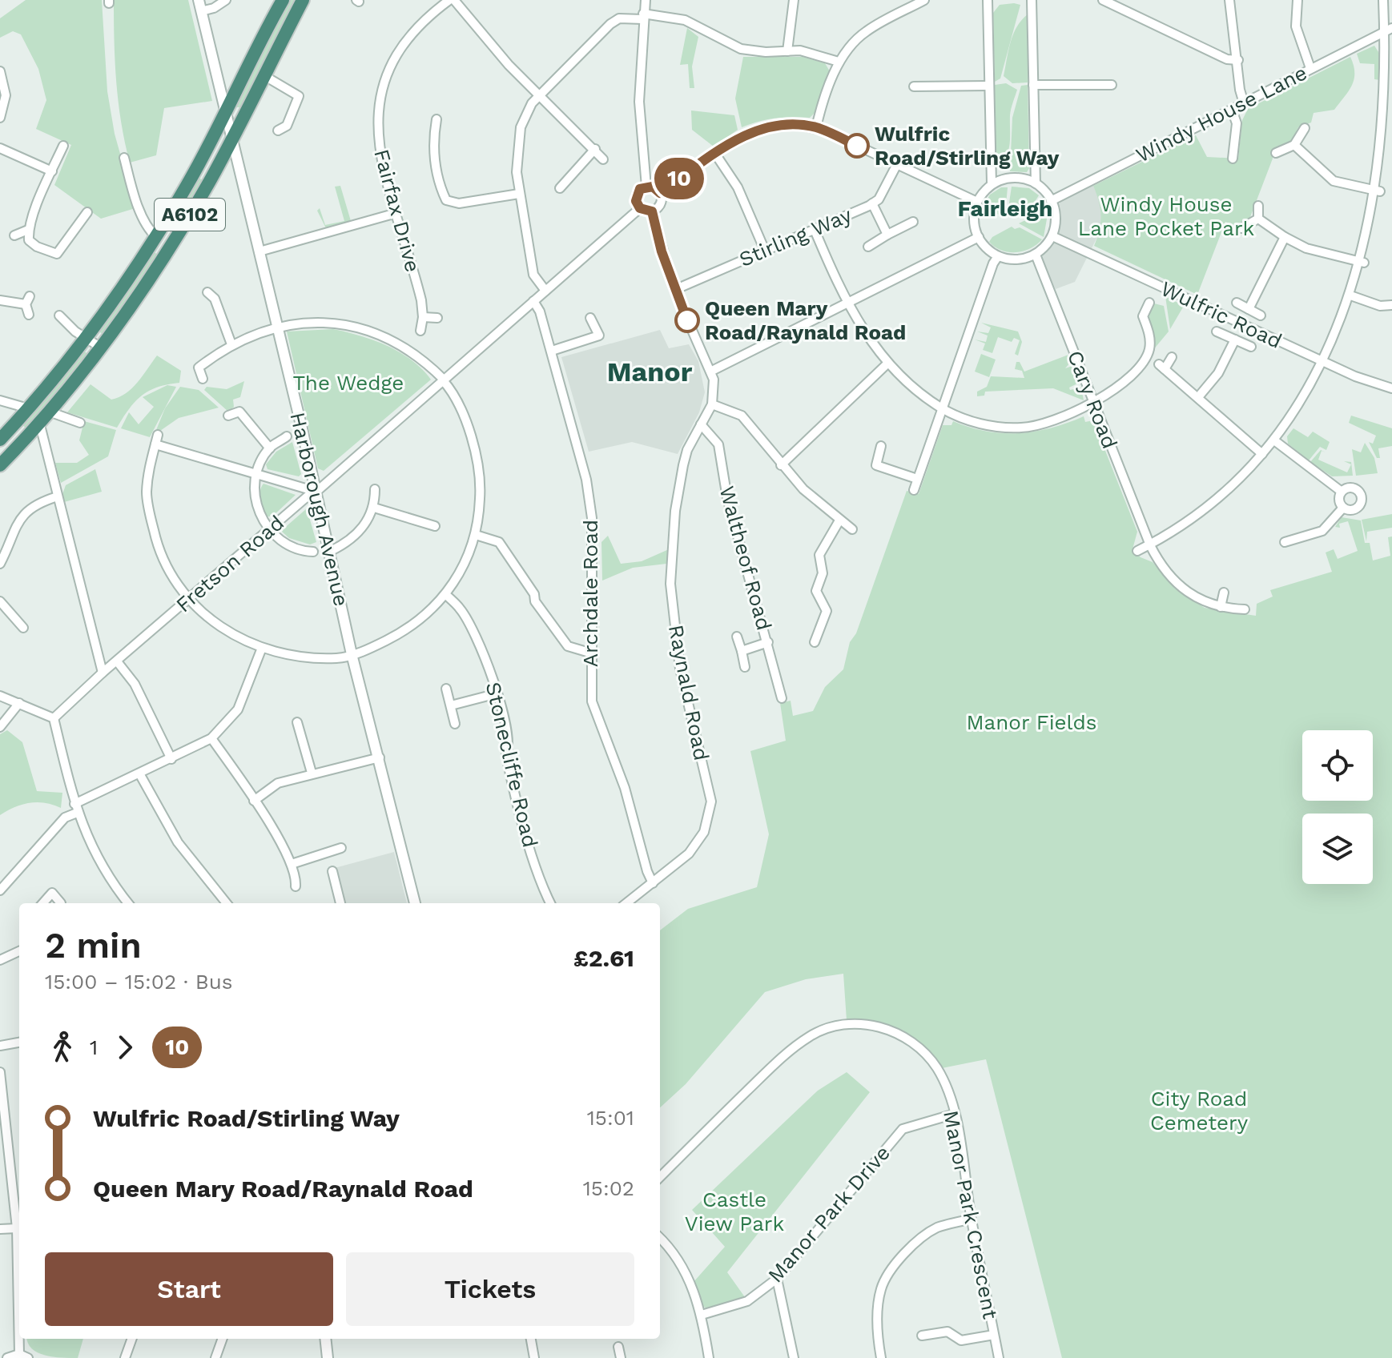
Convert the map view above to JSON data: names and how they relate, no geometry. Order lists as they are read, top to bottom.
{
  "streets": {
    "highway": ["A6102"],
    "street": [
      "Windy House Lane",
      "Fairfax Drive",
      "Stirling Way",
      "Wulfric Road",
      "Cary Road",
      "Harborough Avenue",
      "Waltheof Road",
      "Fretson Road",
      "Archdale Road",
      "Raynald Road",
      "Stonecliffe Road",
      "Manor Park Drive",
      "Manor Park Crescent"
    ]
  },
  "crossings": [
    ["Windy House Lane", "Wulfric Road"],
    ["Windy House Lane", "Cary Road"],
    ["A6102", "Harborough Avenue"],
    ["Wulfric Road", "Cary Road"],
    ["Harborough Avenue", "Fretson Road"],
    ["Waltheof Road", "Raynald Road"],
    ["Fretson Road", "Archdale Road"],
    ["Archdale Road", "Raynald Road"],
    ["Manor Park Drive", "Manor Park Crescent"]
  ],
  "districts": ["Fairleigh", "Manor"],
  "parks": [
    "Windy House Lane Pocket Park",
    "The Wedge",
    "Manor Fields",
    "City Road Cemetery",
    "Castle View Park"
  ],
  "places": ["Wulfric Road/Stirling Way", "Queen Mary Road/Raynald Road"],
  "lines": ["bus line 10"],
  "page": {
    "on_map": "10",
    "heading": ["2 min", "15:00 – 15:02 · Bus", "£2.61"],
    "legs": ["1", "10"],
    "list": [
      {
        "name": "Wulfric Road/Stirling Way",
        "value": "15:01"
      },
      {
        "name": "Queen Mary Road/Raynald Road",
        "value": "15:02"
      }
    ],
    "buttons": ["Start", "Tickets"]
  }
}
